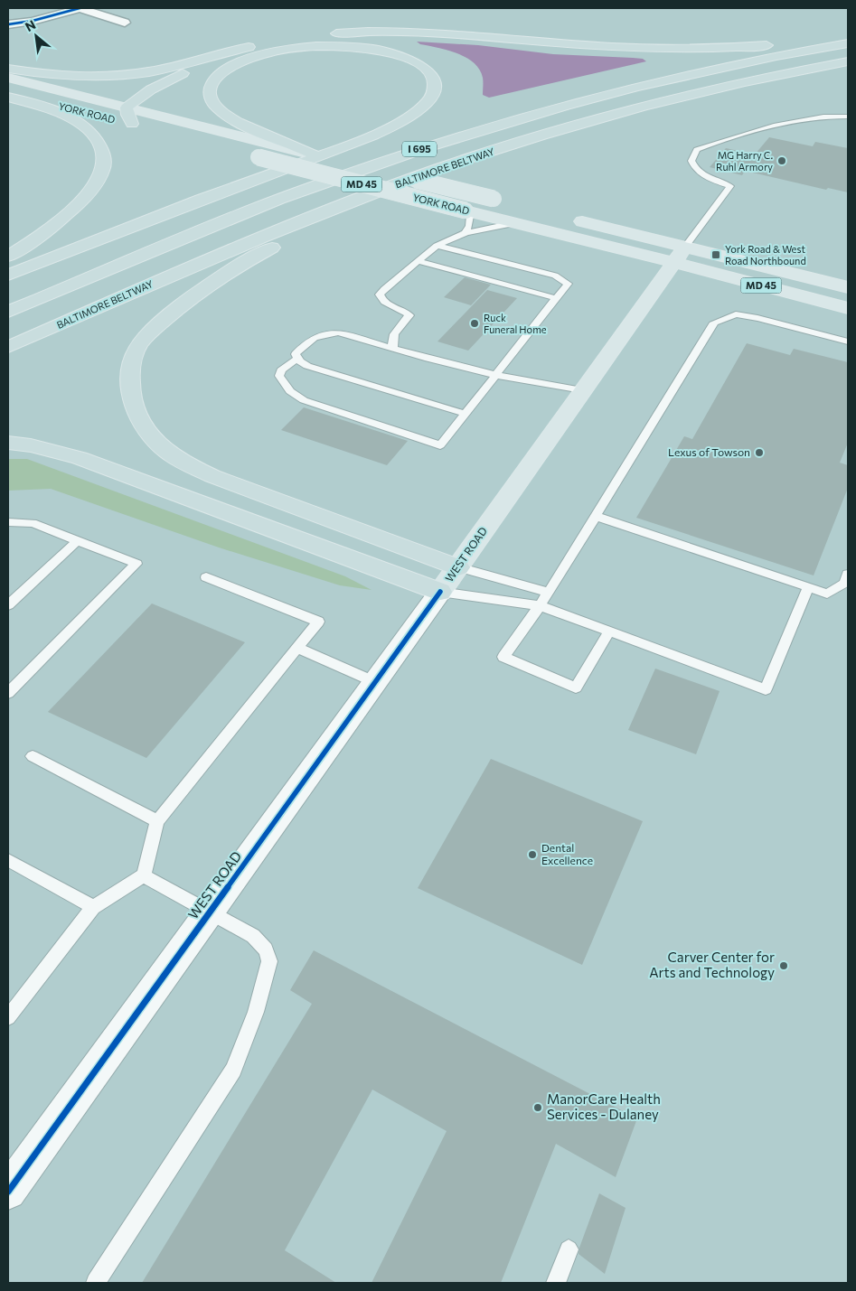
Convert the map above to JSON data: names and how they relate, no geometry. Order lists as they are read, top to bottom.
{
  "streets": {
    "highway": ["I 695", "BALTIMORE BELTWAY"],
    "main road": ["YORK ROAD", "MD 45", "WEST ROAD"]
  },
  "crossings": [
    ["YORK ROAD", "WEST ROAD"],
    ["MD 45", "WEST ROAD"]
  ],
  "places": {
    "other": [
      "MG Harry C. Ruhl Armory",
      "Ruck Funeral Home",
      "Lexus of Towson",
      "Dental Excellence",
      "Carver Center for Arts and Technology",
      "ManorCare Health Services - Dulaney"
    ],
    "transit": ["York Road & West Road Northbound"]
  },
  "north": "top left"
}
